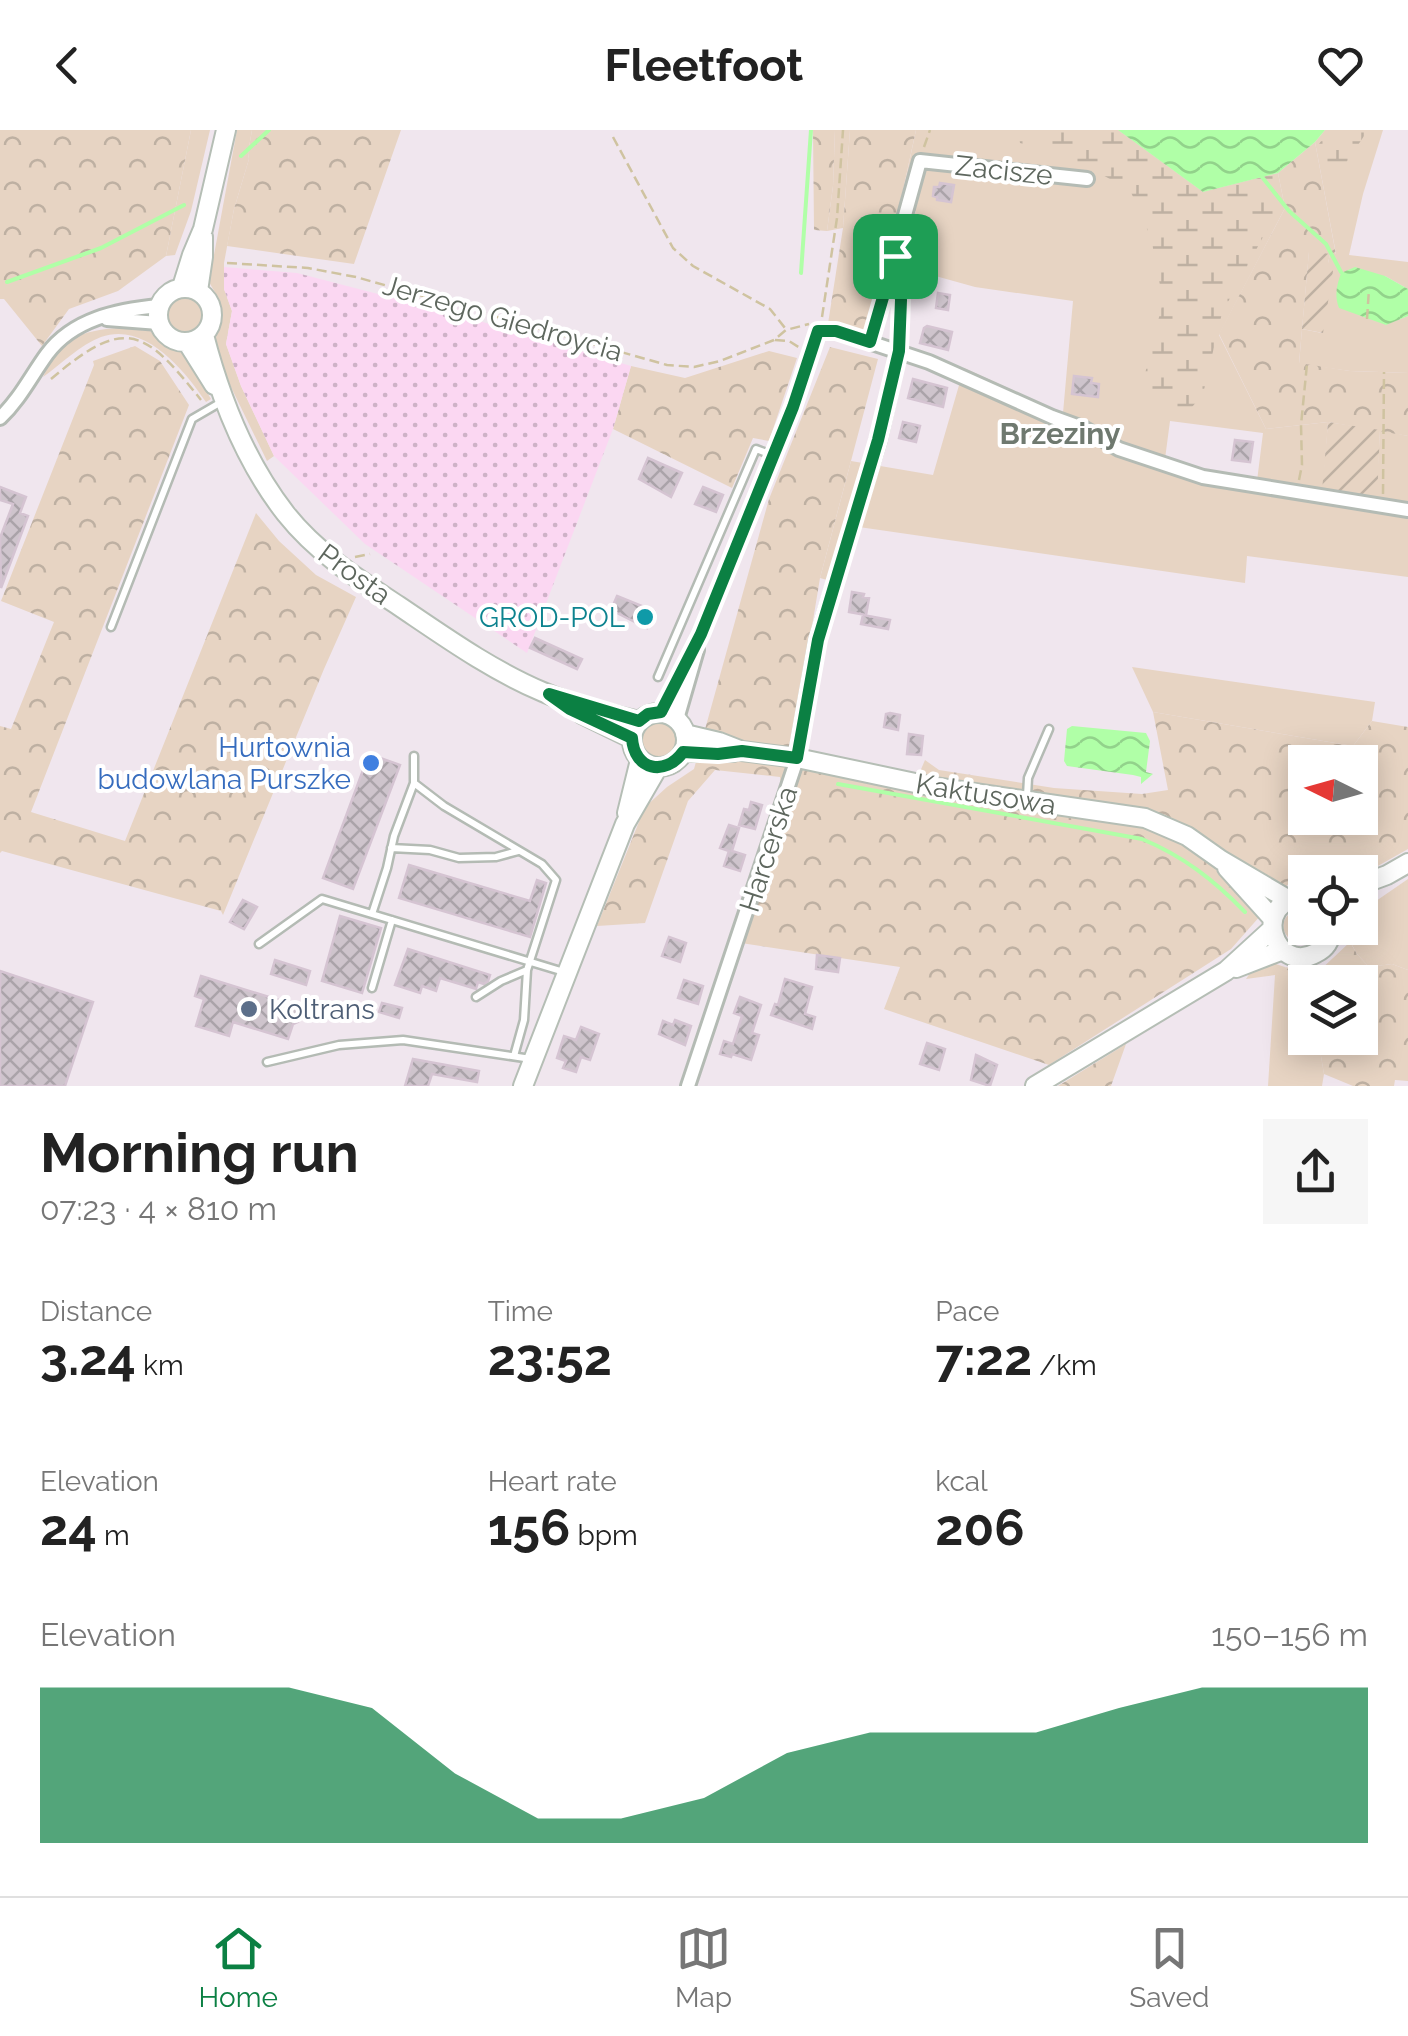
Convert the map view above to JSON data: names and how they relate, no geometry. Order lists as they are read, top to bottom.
{
  "streets": {
    "main road": ["Prosta", "Kaktusowa"],
    "street": ["Zacisze", "Harcerska"],
    "path": ["Jerzego Giedroycia"]
  },
  "crossings": [
    ["Zacisze", "Harcerska"],
    ["Prosta", "Kaktusowa"],
    ["Kaktusowa", "Harcerska"]
  ],
  "districts": ["Brzeziny"],
  "places": ["GROD-POL", "Hurtownia budowlana Purszke", "Koltrans"],
  "north": "left",
  "page": {
    "header": "Fleetfoot",
    "heading": ["Morning run", "07:23 · 4 × 810 m"],
    "stats": [
      ["Distance", "3.24 km"],
      ["Time", "23:52"],
      ["Pace", "7:22 /km"],
      ["Elevation", "24 m"],
      ["Heart rate", "156 bpm"],
      ["kcal", "206"]
    ],
    "chart": ["Elevation", "150–156 m"],
    "tabs": ["Home", "Map", "Saved"]
  }
}
